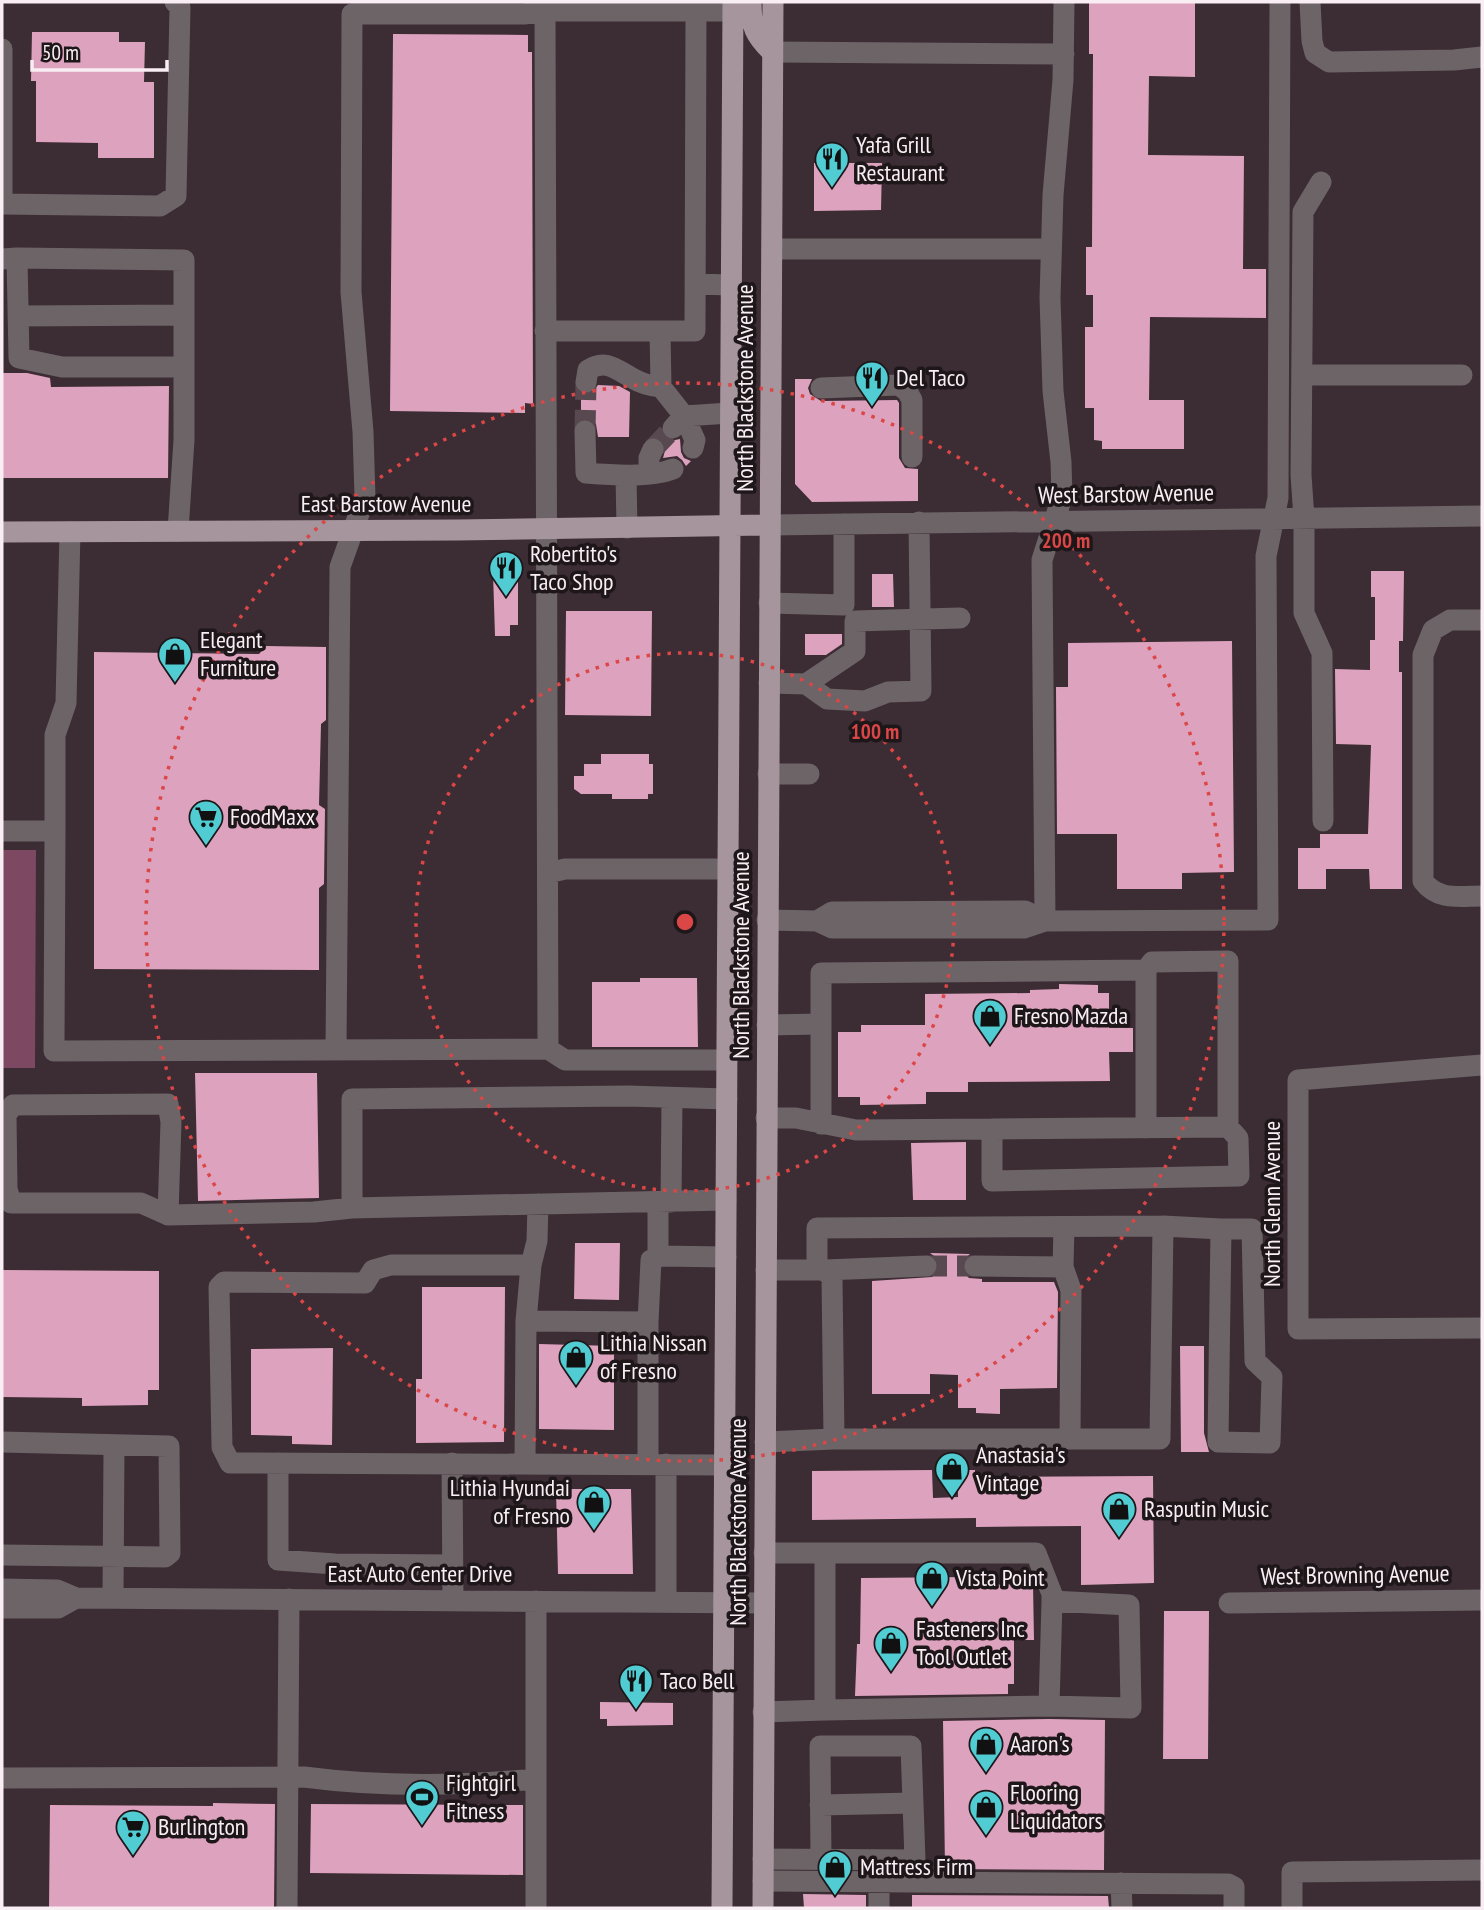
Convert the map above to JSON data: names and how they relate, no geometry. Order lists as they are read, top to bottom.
{
  "streets": {
    "main road": ["North Blackstone Avenue", "East Barstow Avenue"],
    "street": [
      "West Barstow Avenue",
      "North Glenn Avenue",
      "East Auto Center Drive",
      "West Browning Avenue"
    ]
  },
  "crossings": [
    ["North Blackstone Avenue", "West Barstow Avenue"],
    ["North Blackstone Avenue", "East Barstow Avenue"],
    ["North Blackstone Avenue", "East Auto Center Drive"],
    ["West Barstow Avenue", "East Barstow Avenue"]
  ],
  "places": {
    "restaurant": [
      "Yafa Grill Restaurant",
      "Del Taco",
      "Robertito's Taco Shop",
      "Taco Bell"
    ],
    "shop": [
      "Elegant Furniture",
      "Fresno Mazda",
      "Lithia Nissan of Fresno",
      "Anastasia's Vintage",
      "Lithia Hyundai of Fresno",
      "Rasputin Music",
      "Vista Point",
      "Fasteners Inc Tool Outlet",
      "Aaron's",
      "Flooring Liquidators",
      "Mattress Firm"
    ],
    "supermarket": ["FoodMaxx", "Burlington"],
    "sports": ["Fightgirl Fitness"]
  },
  "scale_bar": "50 m",
  "rings": ["200 m", "100 m"]
}
